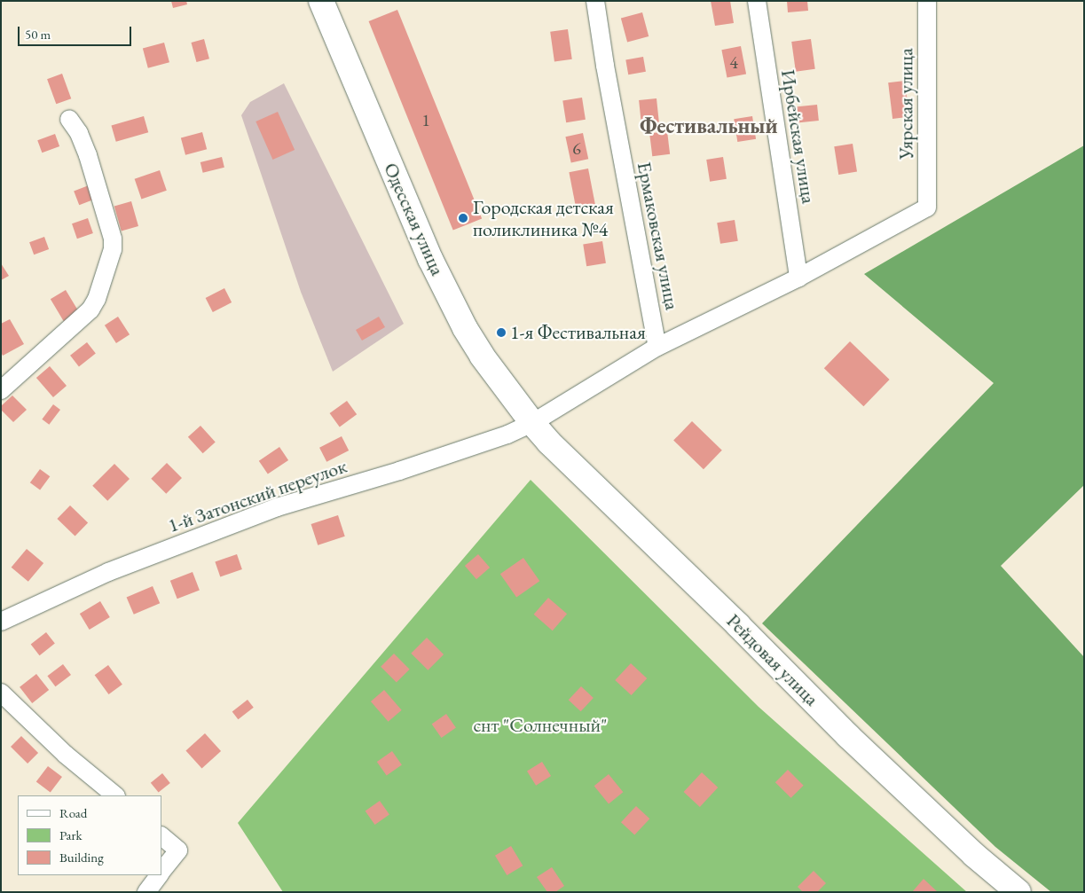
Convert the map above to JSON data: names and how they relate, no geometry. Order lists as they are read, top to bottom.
{
  "streets": {
    "main road": ["Одесская улица", "Рейдовая улица"],
    "street": [
      "Уярская улица",
      "Ирбейская улица",
      "Ермаковская улица",
      "1-й Затонский переулок"
    ]
  },
  "crossings": [
    ["Уярская улица", "1-й Затонский переулок"],
    ["Ирбейская улица", "1-й Затонский переулок"],
    ["Одесская улица", "1-й Затонский переулок"],
    ["Одесская улица", "Рейдовая улица"],
    ["Ермаковская улица", "1-й Затонский переулок"],
    ["1-й Затонский переулок", "Рейдовая улица"]
  ],
  "districts": ["Фестивальный"],
  "parks": ["снт \"Солнечный\""],
  "places": ["Городская детская поликлиника №4", "1-я Фестивальная"],
  "house_numbers": ["4", "1", "6"],
  "legend": ["Road", "Park", "Building"],
  "scale_bar": "50 m"
}
